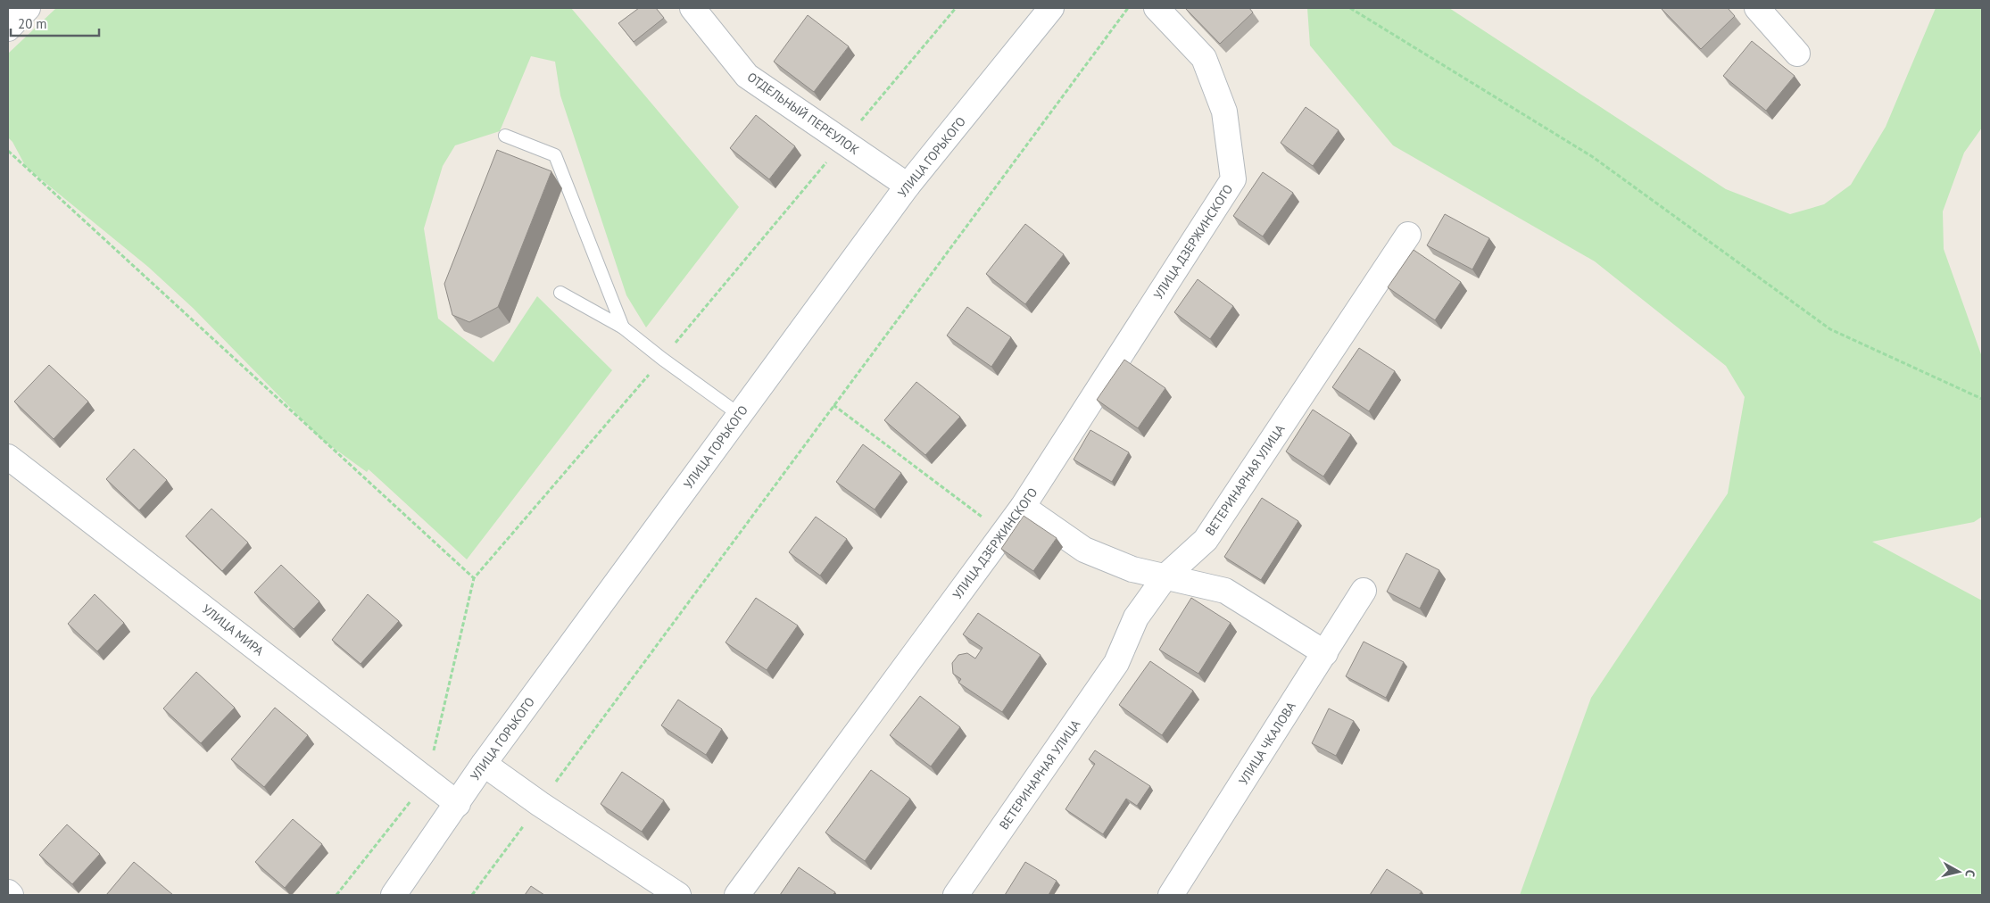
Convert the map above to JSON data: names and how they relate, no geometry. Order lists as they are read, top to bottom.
{
  "streets": {
    "street": [
      "ОТДЕЛЬНЫЙ ПЕРЕУЛОК",
      "УЛИЦА ГОРЬКОГО",
      "УЛИЦА ДЗЕРЖИНСКОГО",
      "ВЕТЕРИНАРНАЯ УЛИЦА",
      "УЛИЦА МИРА",
      "УЛИЦА ЧКАЛОВА"
    ]
  },
  "crossings": [
    ["ОТДЕЛЬНЫЙ ПЕРЕУЛОК", "УЛИЦА ГОРЬКОГО"],
    ["УЛИЦА ГОРЬКОГО", "УЛИЦА МИРА"]
  ],
  "scale_bar": "20 m",
  "north": "right"
}
